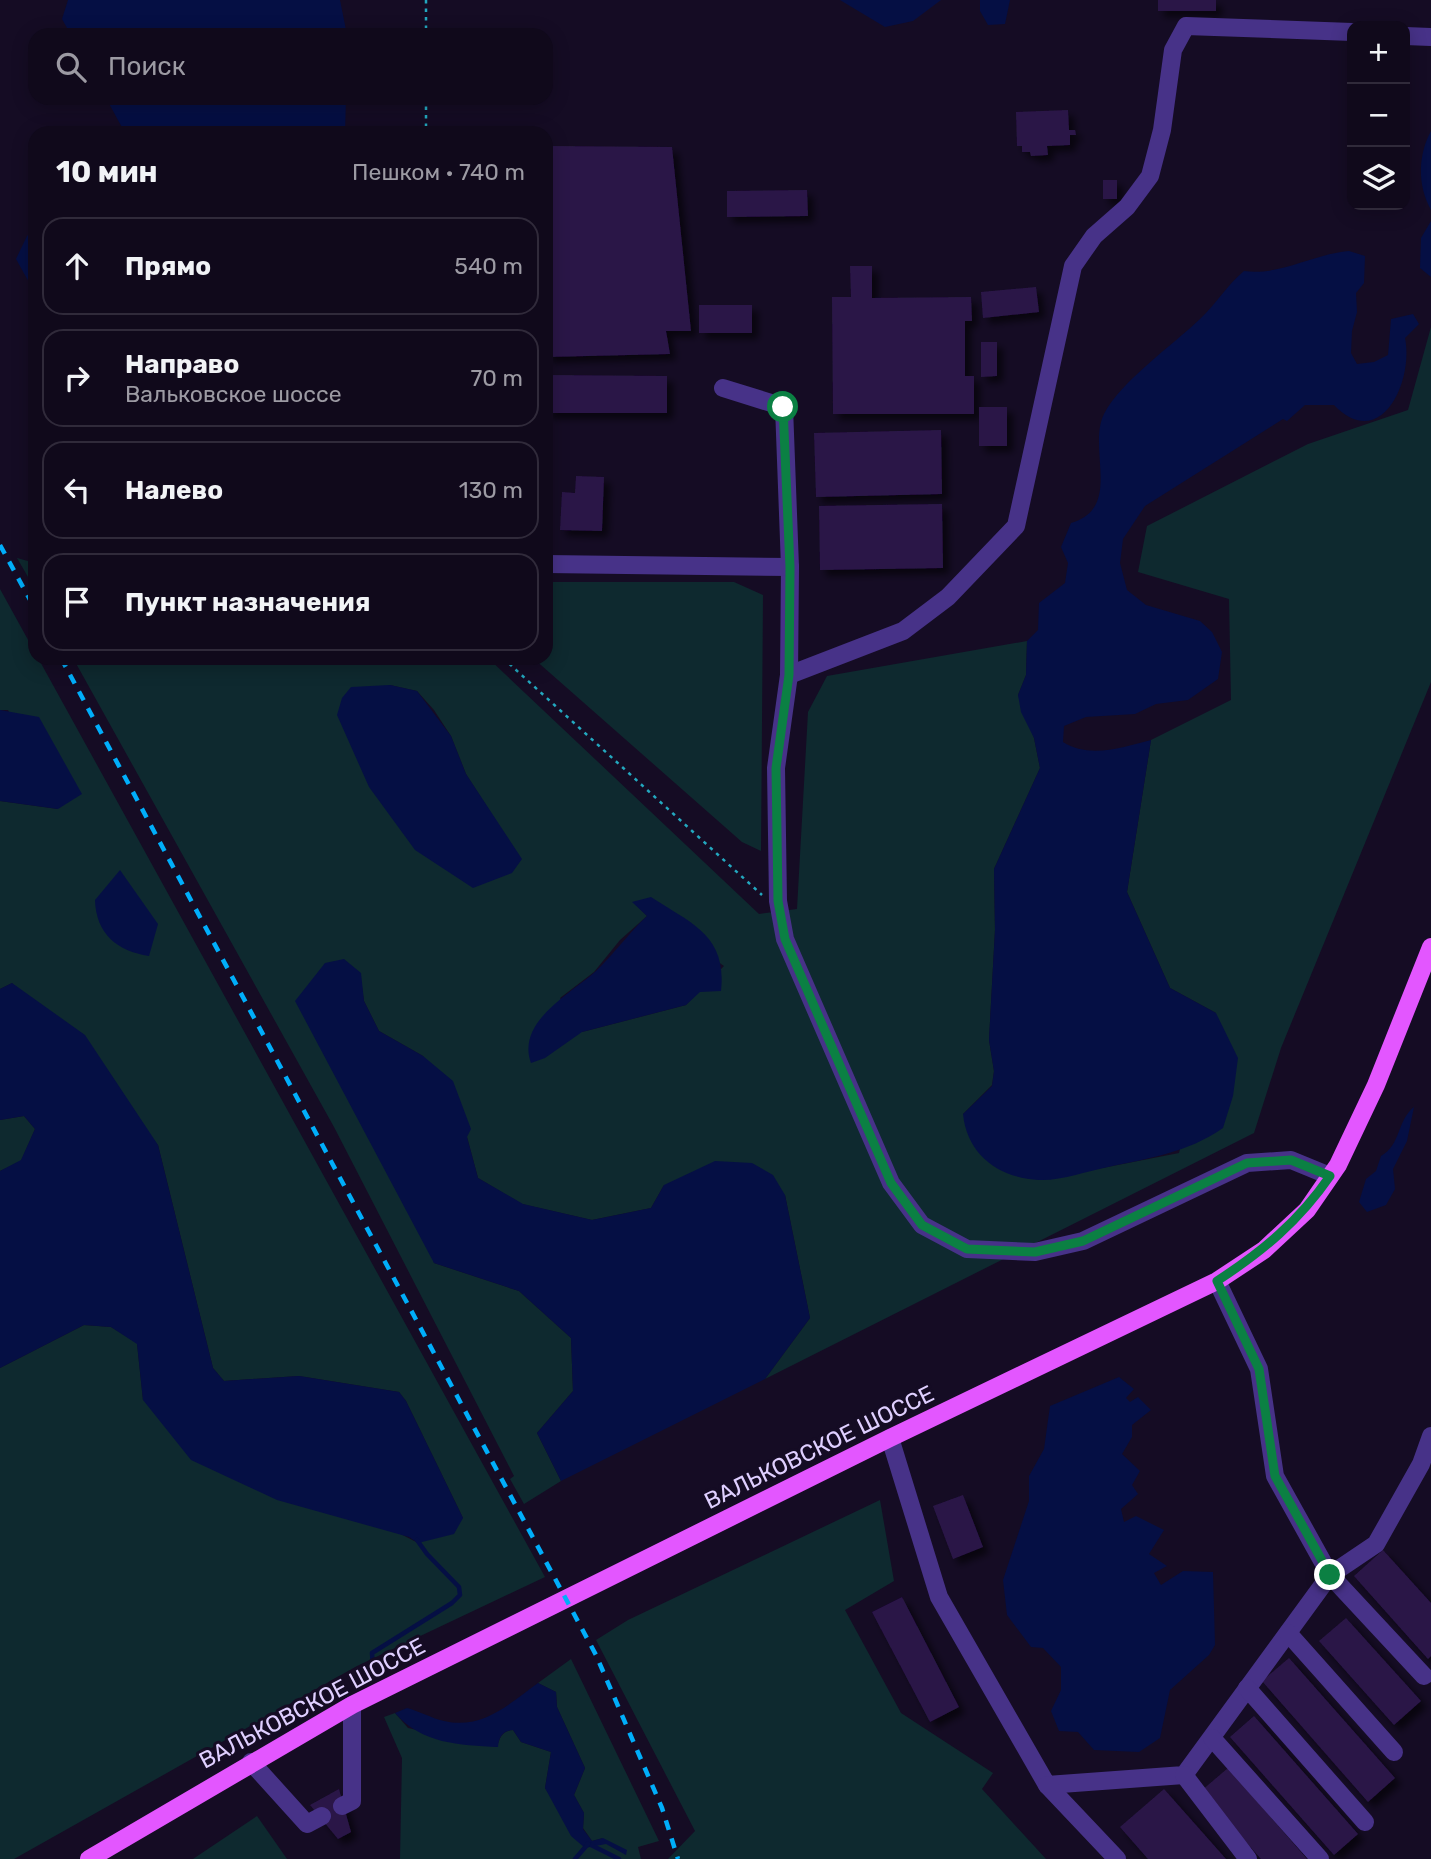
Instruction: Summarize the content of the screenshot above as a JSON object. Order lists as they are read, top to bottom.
{
  "streets": {
    "main road": ["ВАЛЬКОВСКОЕ ШОССЕ"]
  },
  "page": {
    "map_buttons": ["+", "−"],
    "search": "Поиск",
    "heading": ["10 мин", "Пешком · 740 m"],
    "list": [
      ["Прямо", "540 m"],
      ["Направо", "Вальковское шоссе", "70 m"],
      ["Налево", "130 m"],
      "Пункт назначения"
    ]
  }
}
